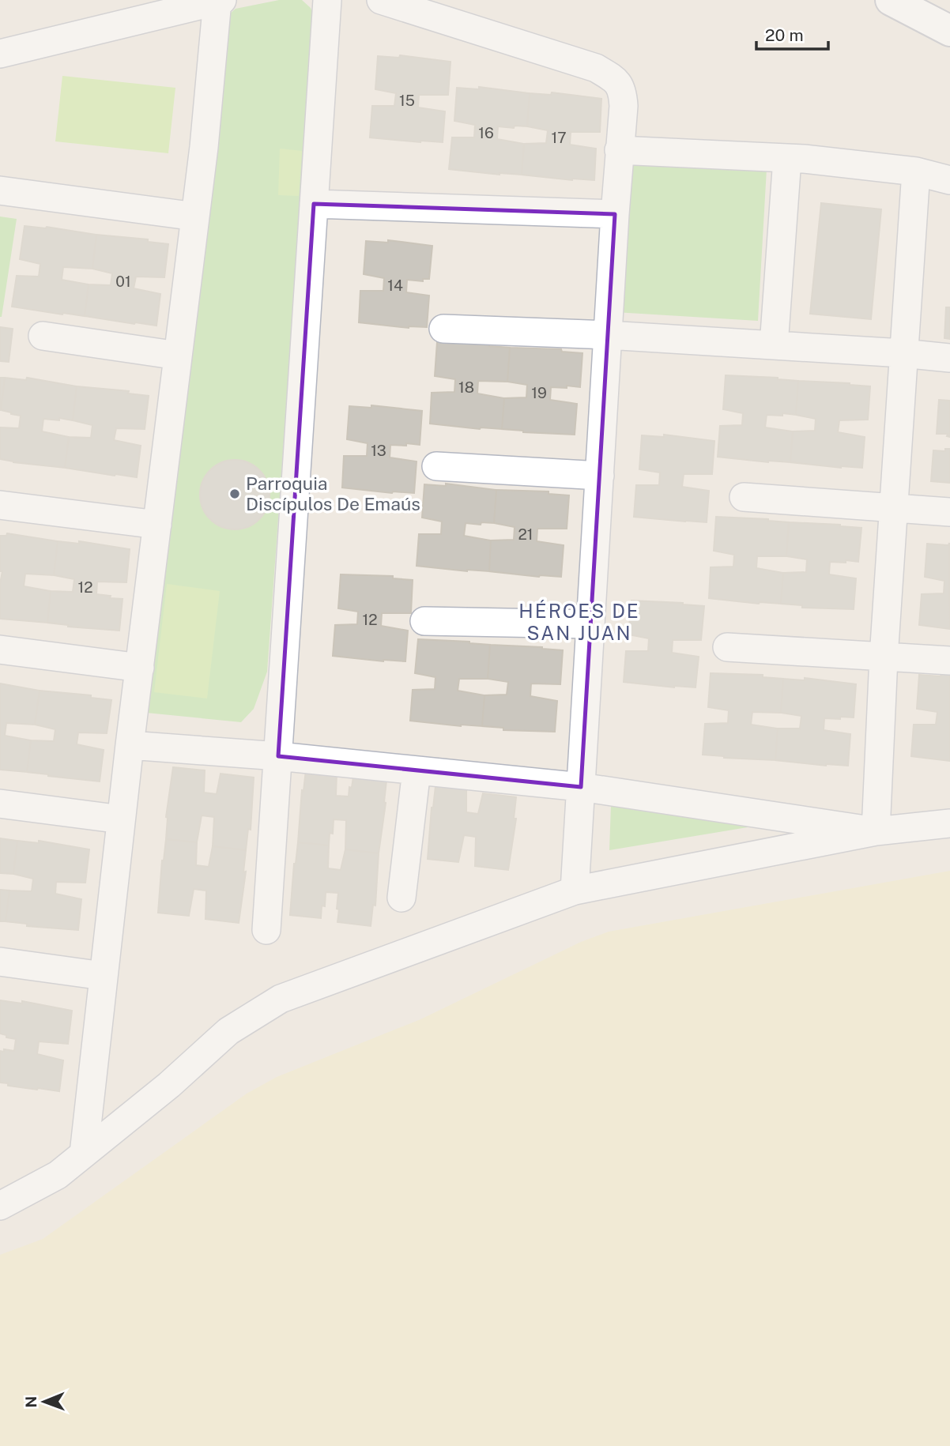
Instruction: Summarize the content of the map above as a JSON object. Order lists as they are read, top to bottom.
{
  "districts": ["HÉROES DE SAN JUAN"],
  "places": ["Parroquia Discípulos De Emaús"],
  "house_numbers": [
    "15",
    "16",
    "17",
    "01",
    "14",
    "18",
    "19",
    "13",
    "21",
    "12",
    "12"
  ],
  "scale_bar": "20 m",
  "north": "left"
}
